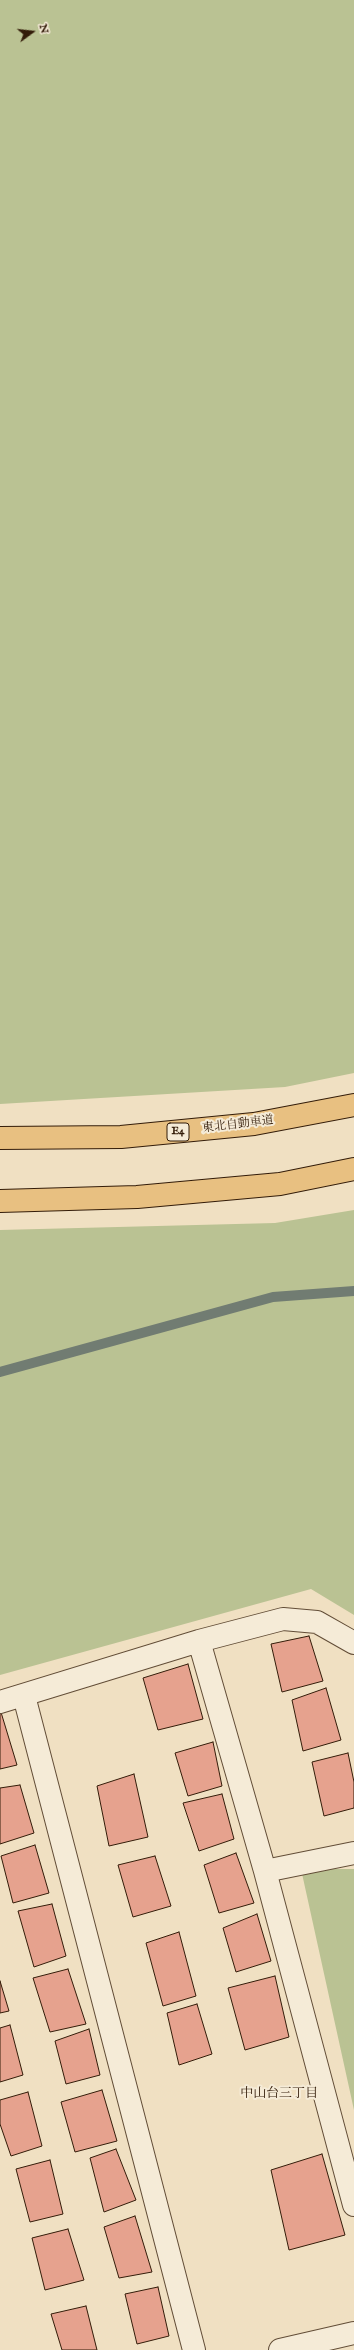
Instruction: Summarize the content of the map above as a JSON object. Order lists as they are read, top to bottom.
{
  "streets": {
    "highway": ["東北自動車道", "E4"]
  },
  "districts": ["中山台三丁目"],
  "north": "right"
}
